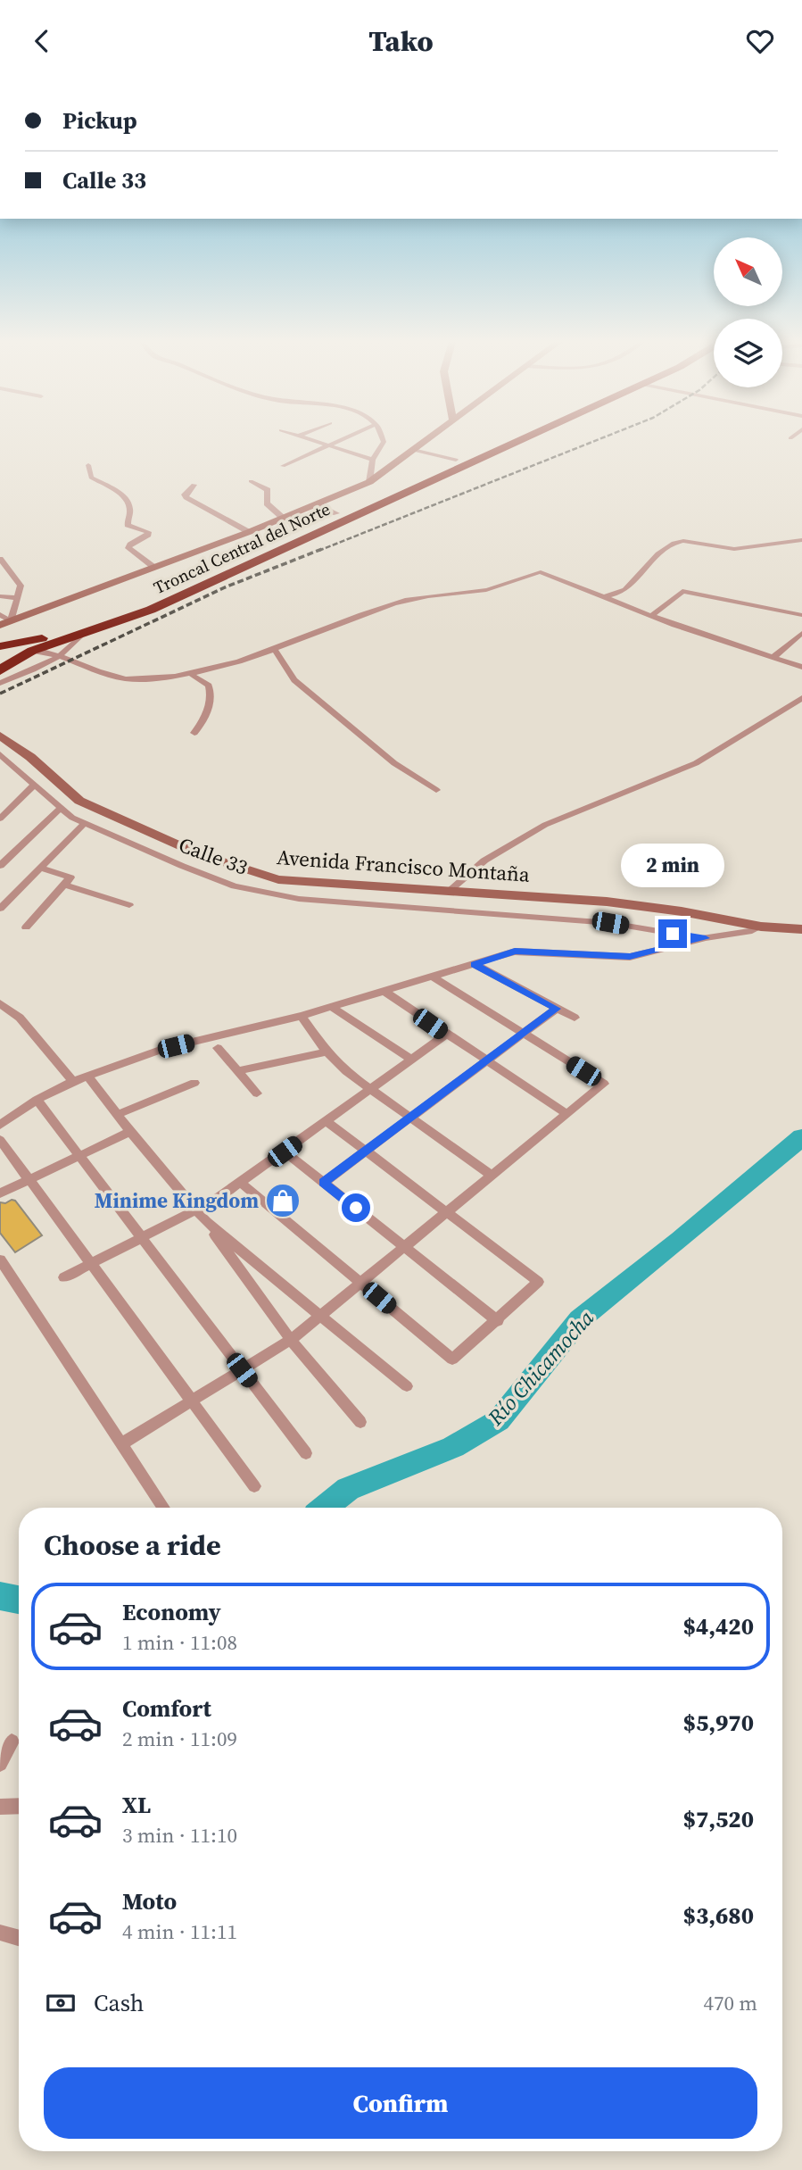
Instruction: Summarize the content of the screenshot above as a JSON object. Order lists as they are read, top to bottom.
{
  "streets": {
    "highway": ["Troncal Central del Norte"],
    "street": ["Calle 33", "Avenida Francisco Montaña"]
  },
  "water": ["Río Chicamocha"],
  "places": {
    "shop": ["Minime Kingdom"]
  },
  "north": "top left",
  "page": {
    "header": "Tako",
    "banner": ["Pickup", "Calle 33"],
    "bubble": "2 min",
    "heading": "Choose a ride",
    "list": [
      {
        "name": "Economy",
        "note": "1 min · 11:08",
        "value": "$4,420"
      },
      {
        "name": "Comfort",
        "note": "2 min · 11:09",
        "value": "$5,970"
      },
      {
        "name": "XL",
        "note": "3 min · 11:10",
        "value": "$7,520"
      },
      {
        "name": "Moto",
        "note": "4 min · 11:11",
        "value": "$3,680"
      }
    ],
    "pay": ["Cash", "470 m"],
    "buttons": "Confirm"
  }
}
